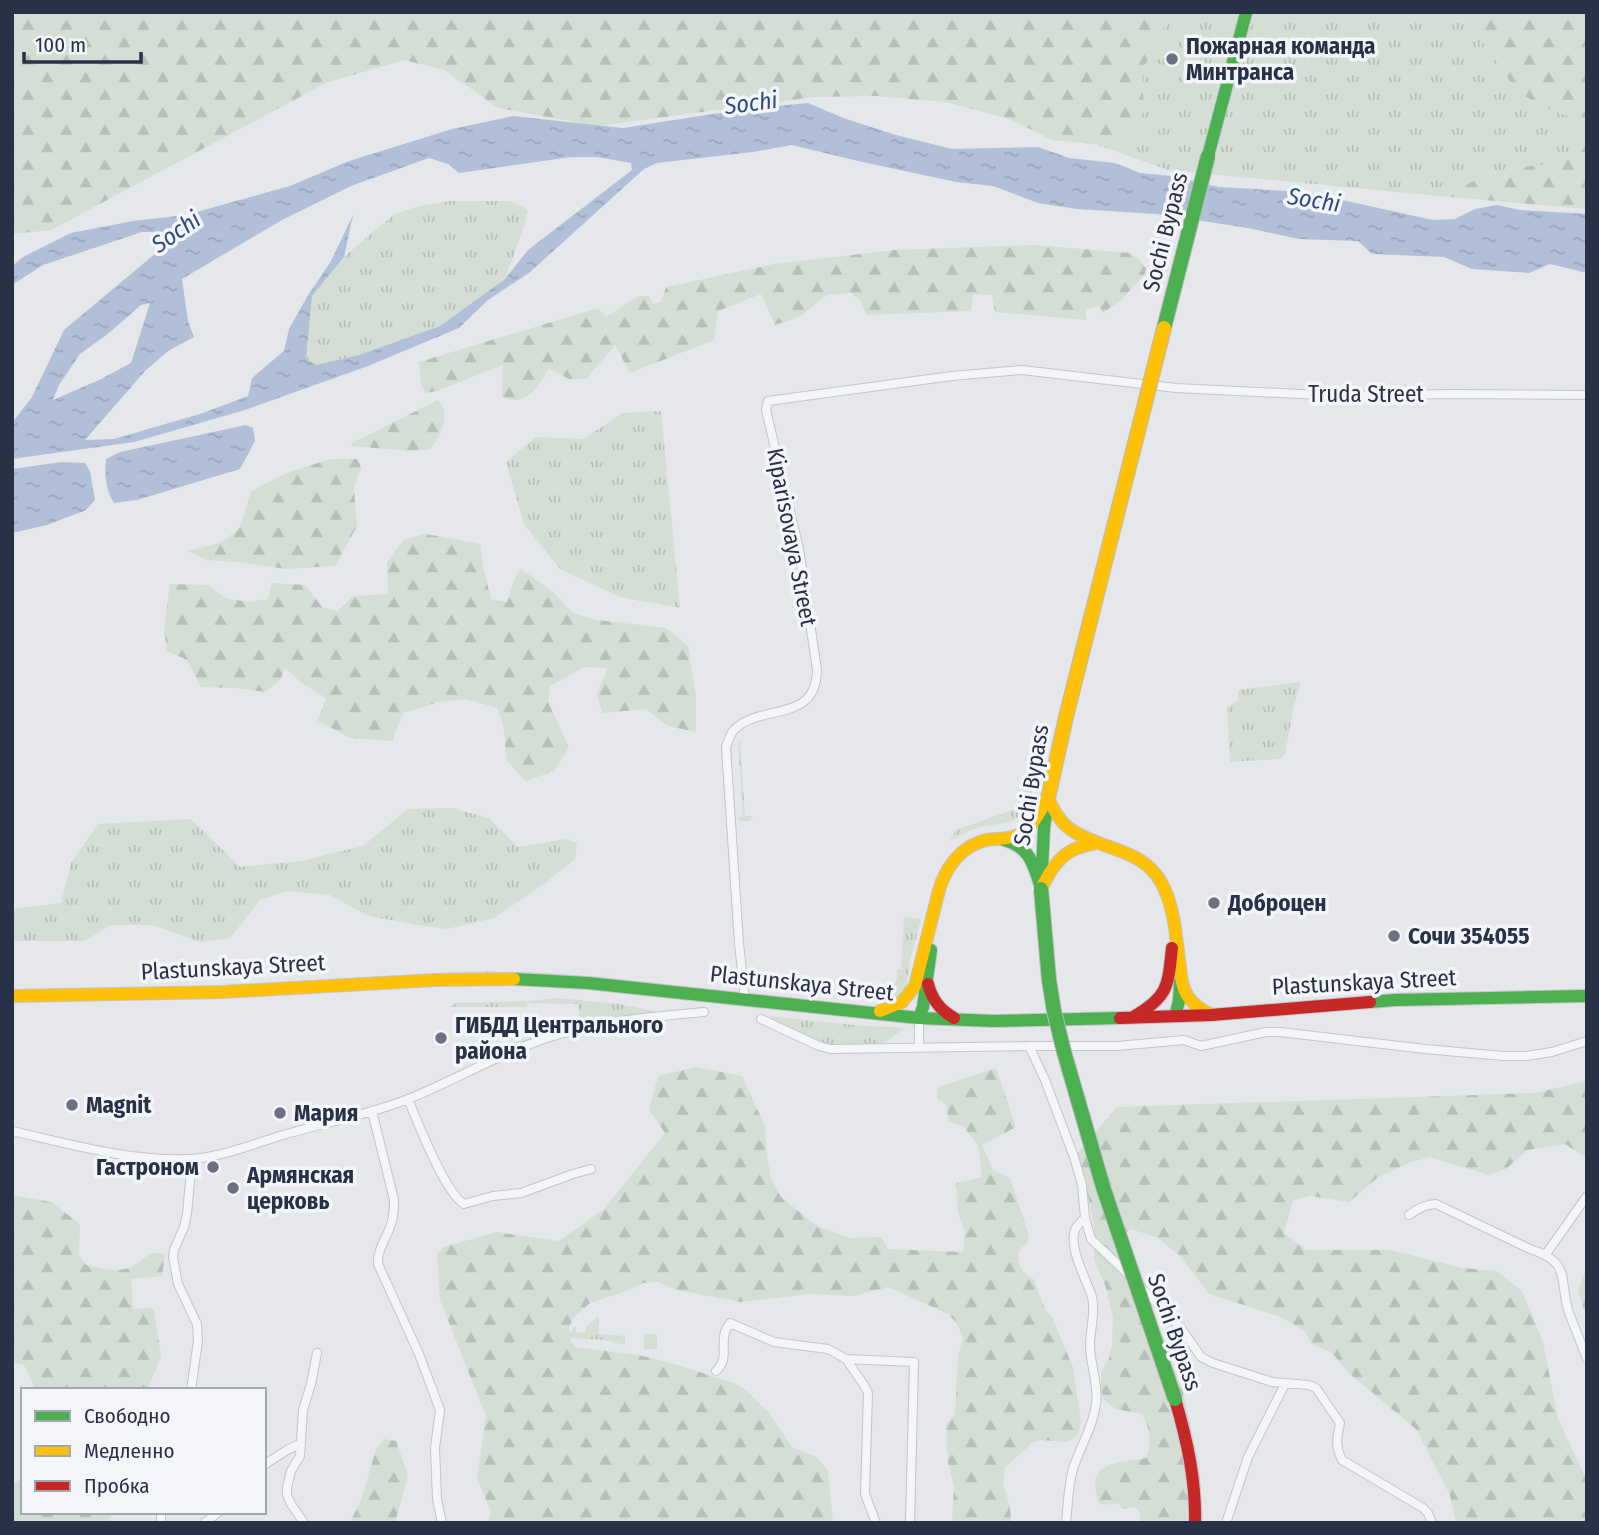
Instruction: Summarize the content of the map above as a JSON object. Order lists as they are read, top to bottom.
{
  "streets": {
    "main road": ["Sochi Bypass", "Plastunskaya Street"],
    "street": ["Truda Street", "Kiparisovaya Street"]
  },
  "crossings": [
    ["Truda Street", "Kiparisovaya Street"],
    ["Kiparisovaya Street", "Plastunskaya Street"]
  ],
  "water": ["Sochi"],
  "places": [
    "Пожарная команда Минтранса",
    "Доброцен",
    "Сочи 354055",
    "ГИБДД Центрального района",
    "Magnit",
    "Мария",
    "Гастроном",
    "Армянская церковь"
  ],
  "legend": ["Свободно", "Медленно", "Пробка"],
  "scale_bar": "100 m"
}
